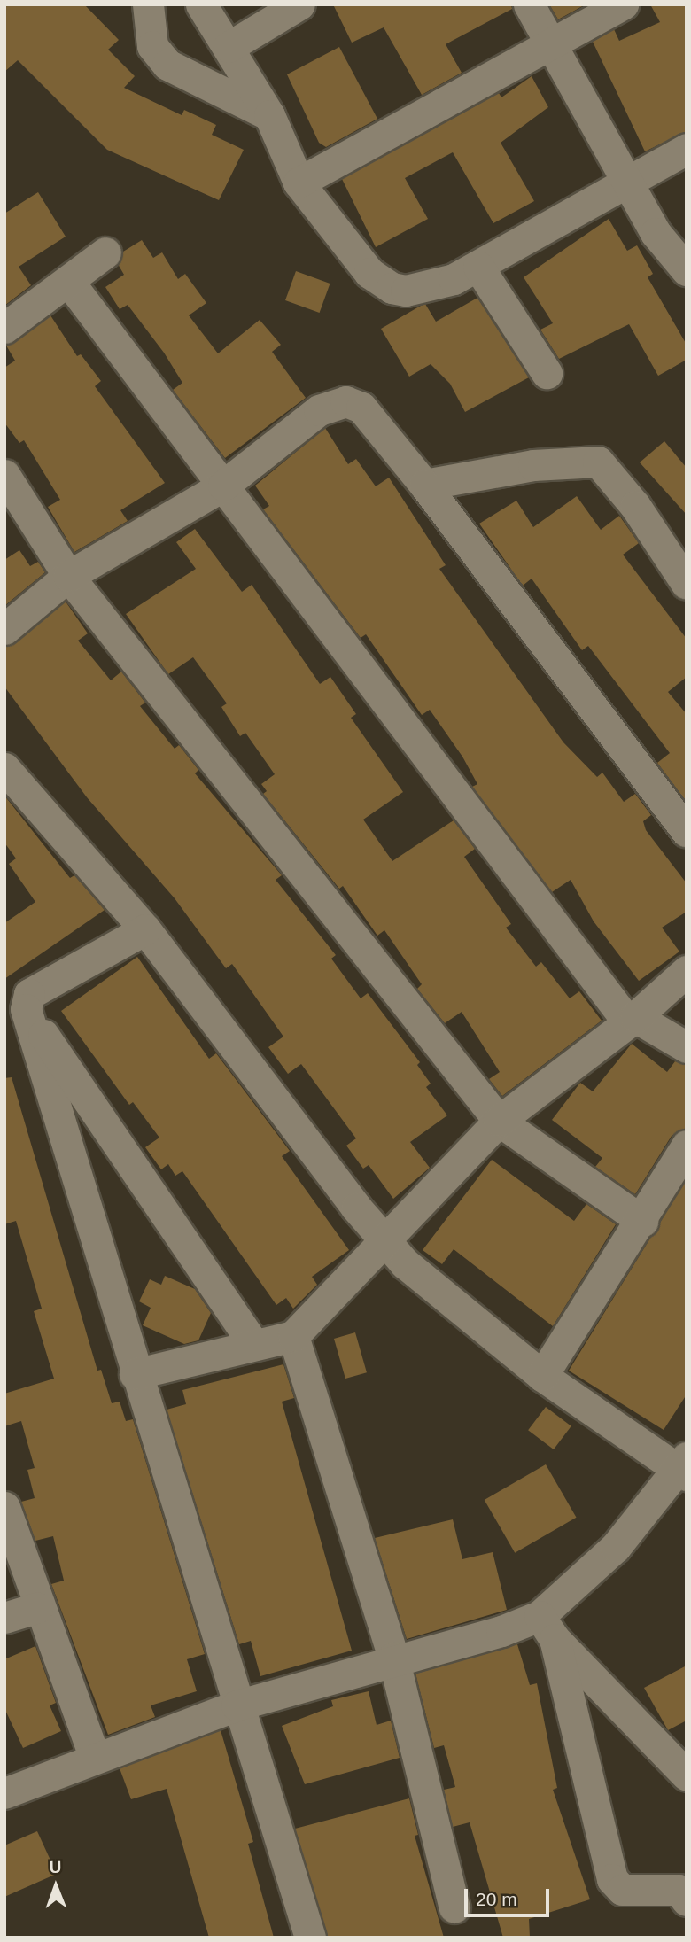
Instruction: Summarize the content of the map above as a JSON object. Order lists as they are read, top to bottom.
{
  "scale_bar": "20 m",
  "north": "top"
}
